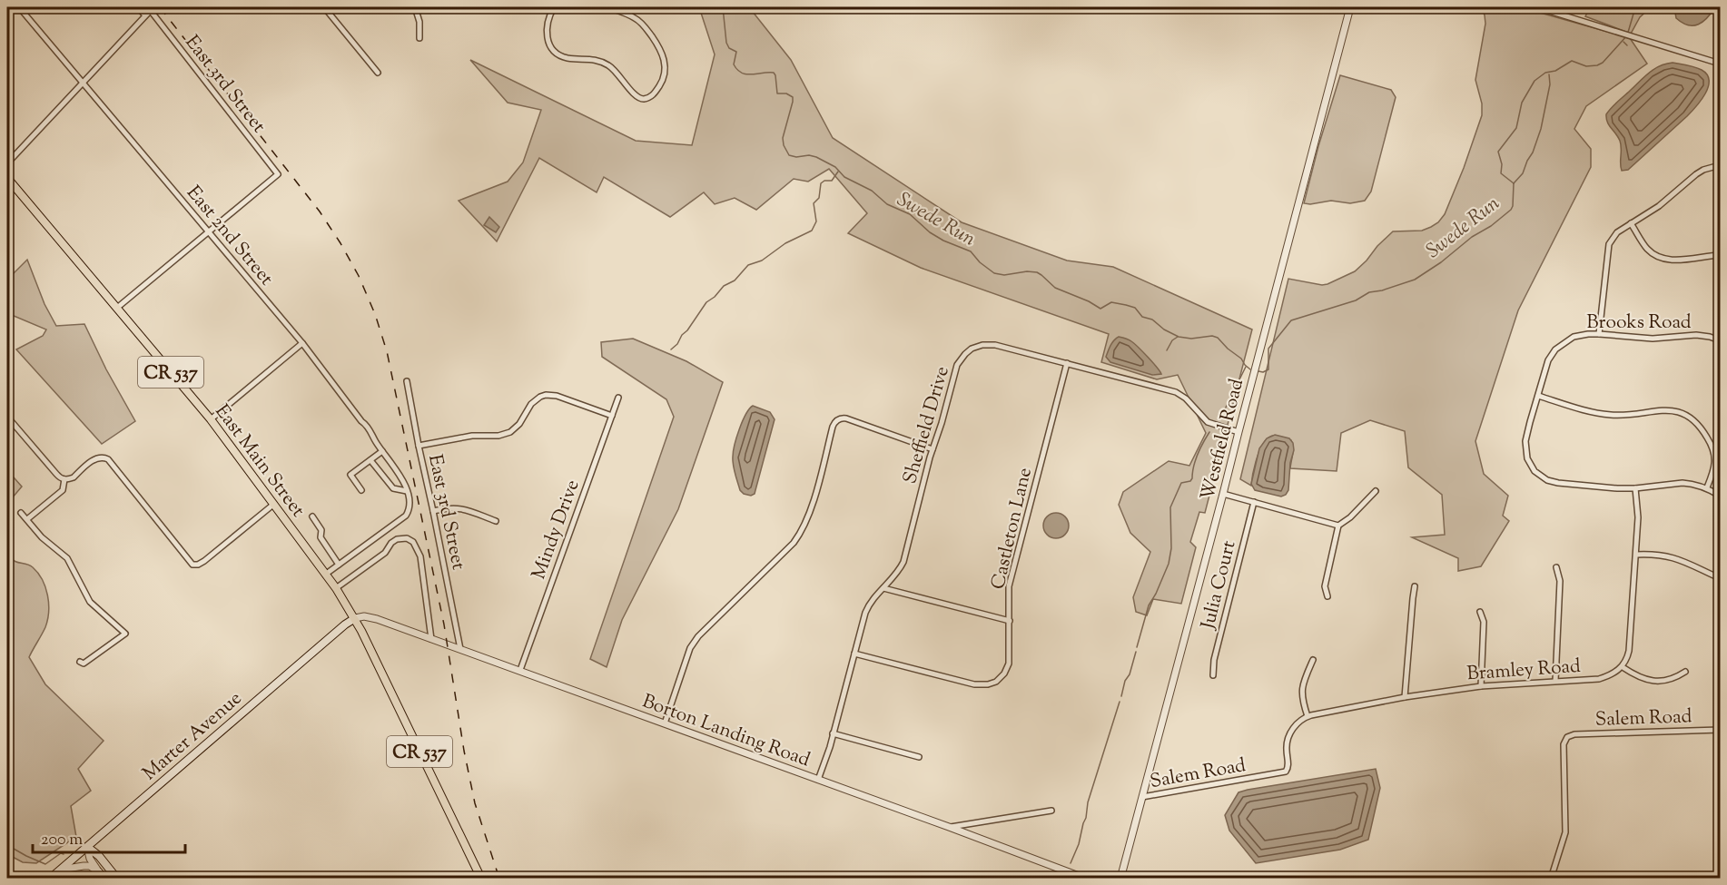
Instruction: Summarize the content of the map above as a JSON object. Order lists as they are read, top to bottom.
{
  "streets": {
    "main road": ["CR 537", "East Main Street", "Marter Avenue"],
    "street": [
      "East 3rd Street",
      "East 2nd Street",
      "Brooks Road",
      "Sheffield Drive",
      "Westfield Road",
      "Castleton Lane",
      "Mindy Drive",
      "Julia Court",
      "Bramley Road",
      "Salem Road",
      "Borton Landing Road"
    ]
  },
  "crossings": [
    ["East 3rd Street", "East 2nd Street"],
    ["East 3rd Street", "Borton Landing Road"],
    ["CR 537", "East Main Street"],
    ["CR 537", "Borton Landing Road"],
    ["CR 537", "Marter Avenue"],
    ["Sheffield Drive", "Westfield Road"],
    ["Sheffield Drive", "Castleton Lane"],
    ["Sheffield Drive", "Borton Landing Road"],
    ["Westfield Road", "Salem Road"],
    ["East Main Street", "Borton Landing Road"],
    ["East Main Street", "Marter Avenue"],
    ["Mindy Drive", "Borton Landing Road"],
    ["Bramley Road", "Salem Road"],
    ["Borton Landing Road", "Marter Avenue"]
  ],
  "water": ["Swede Run"],
  "scale_bar": "200 m"
}
